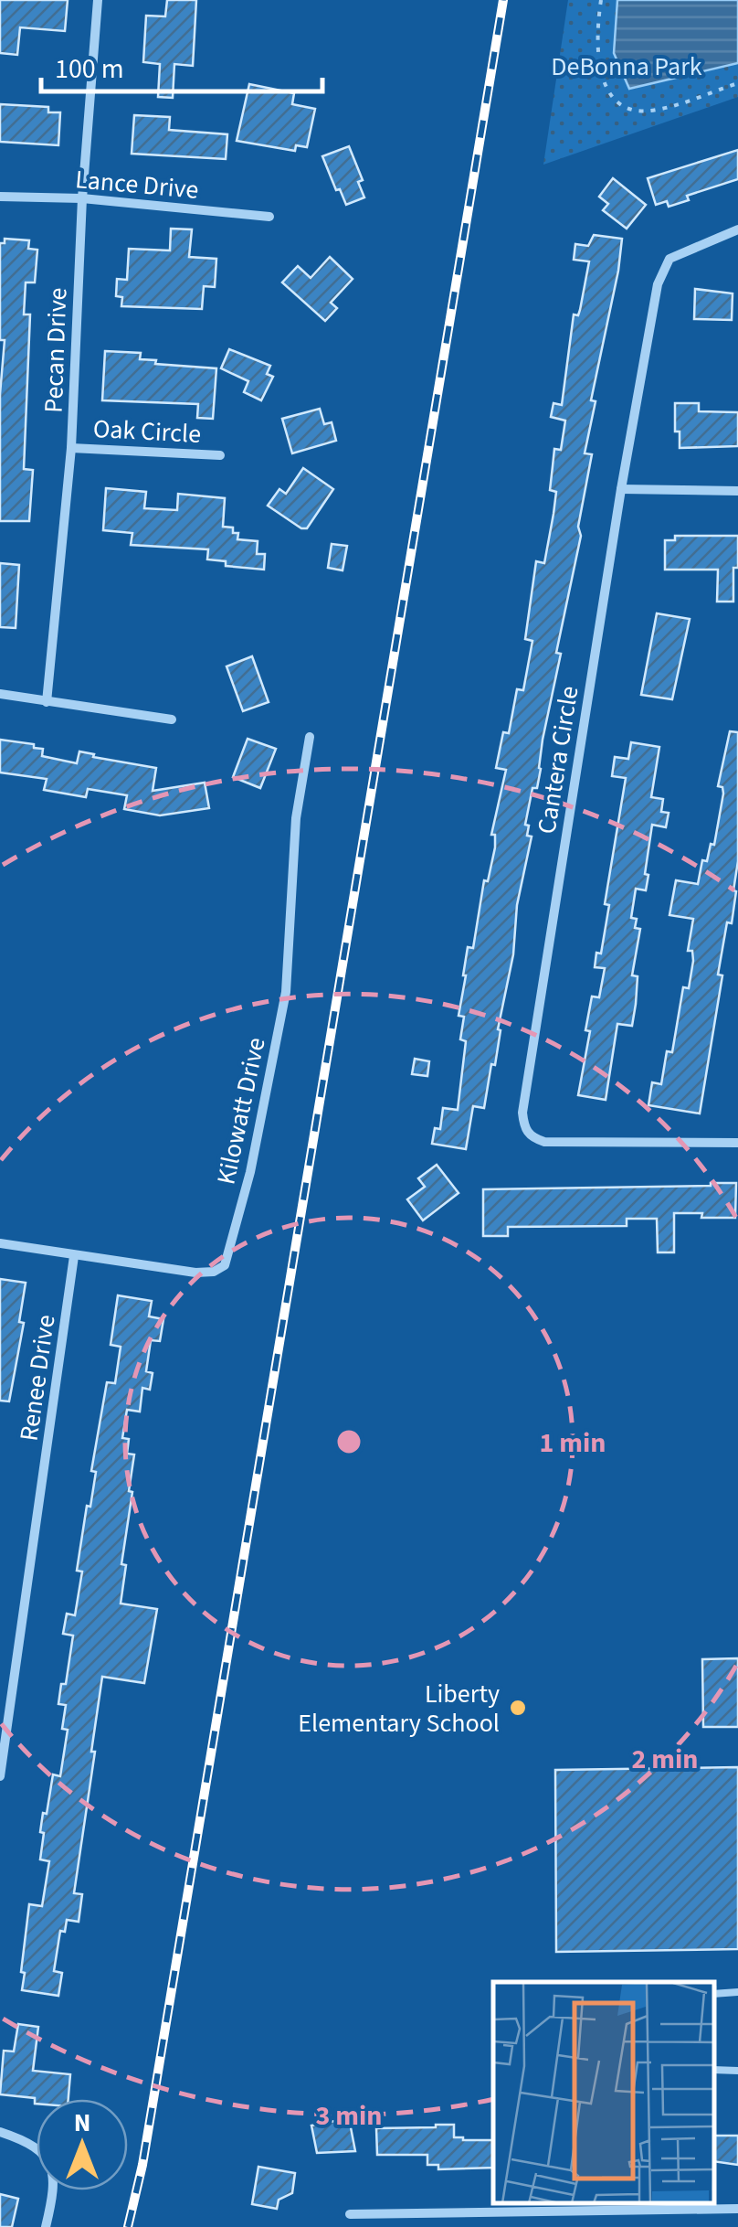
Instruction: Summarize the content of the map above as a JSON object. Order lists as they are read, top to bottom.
{
  "streets": {
    "street": [
      "Lance Drive",
      "Pecan Drive",
      "Oak Circle",
      "Cantera Circle",
      "Kilowatt Drive",
      "Renee Drive"
    ]
  },
  "crossings": [
    ["Lance Drive", "Pecan Drive"],
    ["Pecan Drive", "Oak Circle"],
    ["Kilowatt Drive", "Renee Drive"]
  ],
  "parks": ["DeBonna Park"],
  "places": ["Liberty Elementary School"],
  "scale_bar": "100 m",
  "north": "top",
  "rings": ["1 min", "2 min", "3 min"]
}
